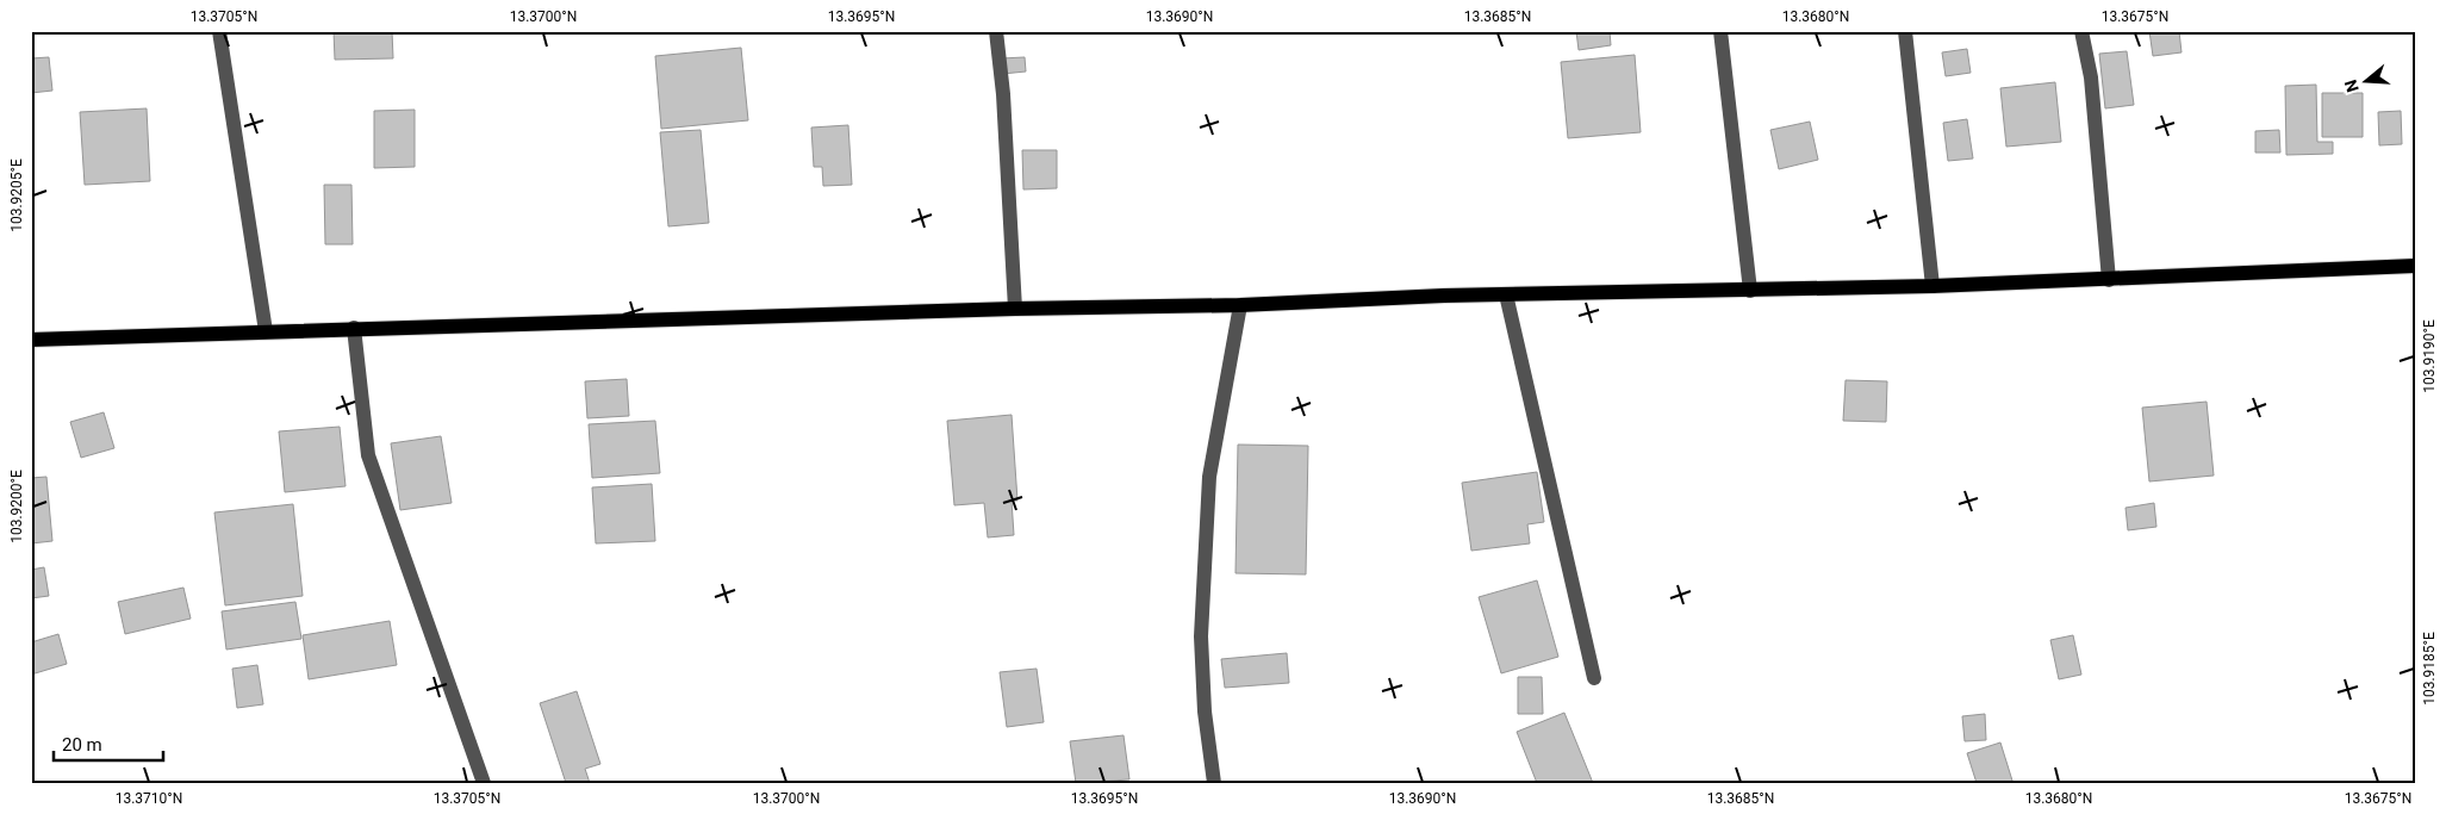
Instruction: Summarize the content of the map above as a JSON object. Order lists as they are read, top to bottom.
{
  "scale_bar": "20 m",
  "north": "left",
  "coordinates": [
    "13.3705°N",
    "13.3700°N",
    "13.3695°N",
    "13.3690°N",
    "13.3685°N",
    "13.3680°N",
    "13.3675°N",
    "103.9205°E",
    "103.9190°E",
    "103.9200°E",
    "103.9185°E",
    "13.3710°N"
  ]
}
